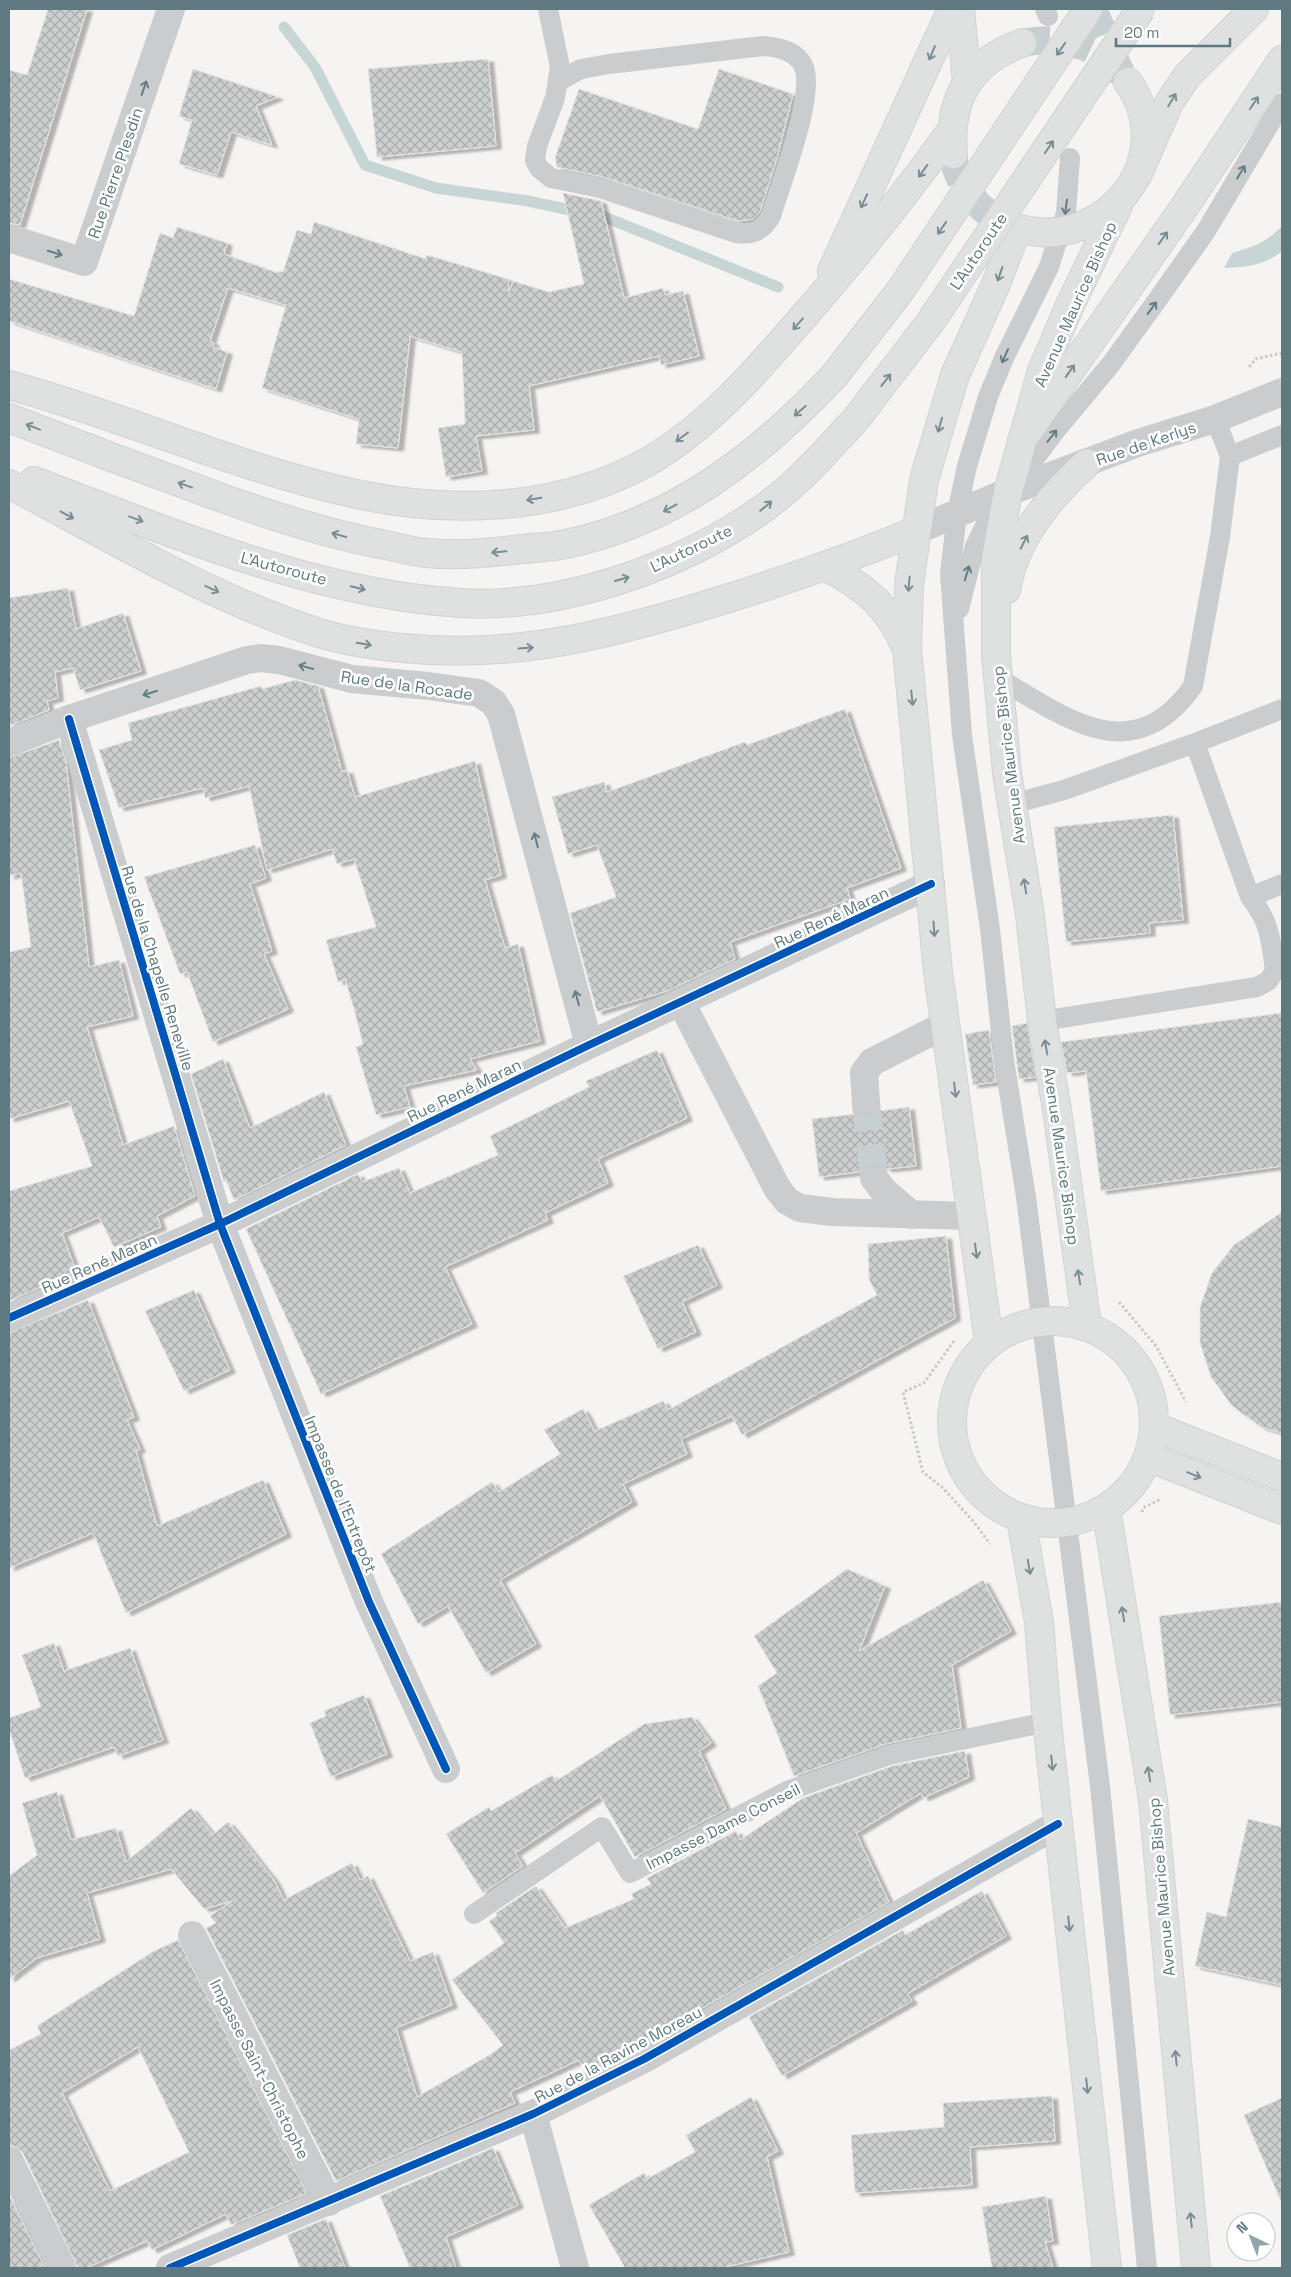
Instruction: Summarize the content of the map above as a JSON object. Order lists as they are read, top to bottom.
{
  "streets": {
    "main road": ["L'Autoroute", "Avenue Maurice Bishop"],
    "street": [
      "Rue Pierre Plesdin",
      "Rue de Kerlys",
      "Rue de la Rocade",
      "Rue René Maran",
      "Rue de la Chapelle Reneville",
      "Impasse de l'Entrepôt",
      "Rue de la Ravine Moreau",
      "Impasse Saint-Christophe"
    ],
    "lane": ["Impasse Dame Conseil"]
  },
  "crossings": [
    ["Avenue Maurice Bishop", "Rue de Kerlys"],
    ["Rue de la Rocade", "Rue René Maran"],
    ["Rue de la Rocade", "Rue de la Chapelle Reneville"],
    ["Rue René Maran", "Rue de la Chapelle Reneville"],
    ["Rue René Maran", "Impasse de l'Entrepôt"],
    ["Rue de la Chapelle Reneville", "Impasse de l'Entrepôt"],
    ["Rue de la Ravine Moreau", "Impasse Saint-Christophe"]
  ],
  "one_way": ["Rue Pierre Plesdin", "L'Autoroute"],
  "scale_bar": "20 m",
  "north": "top left"
}
